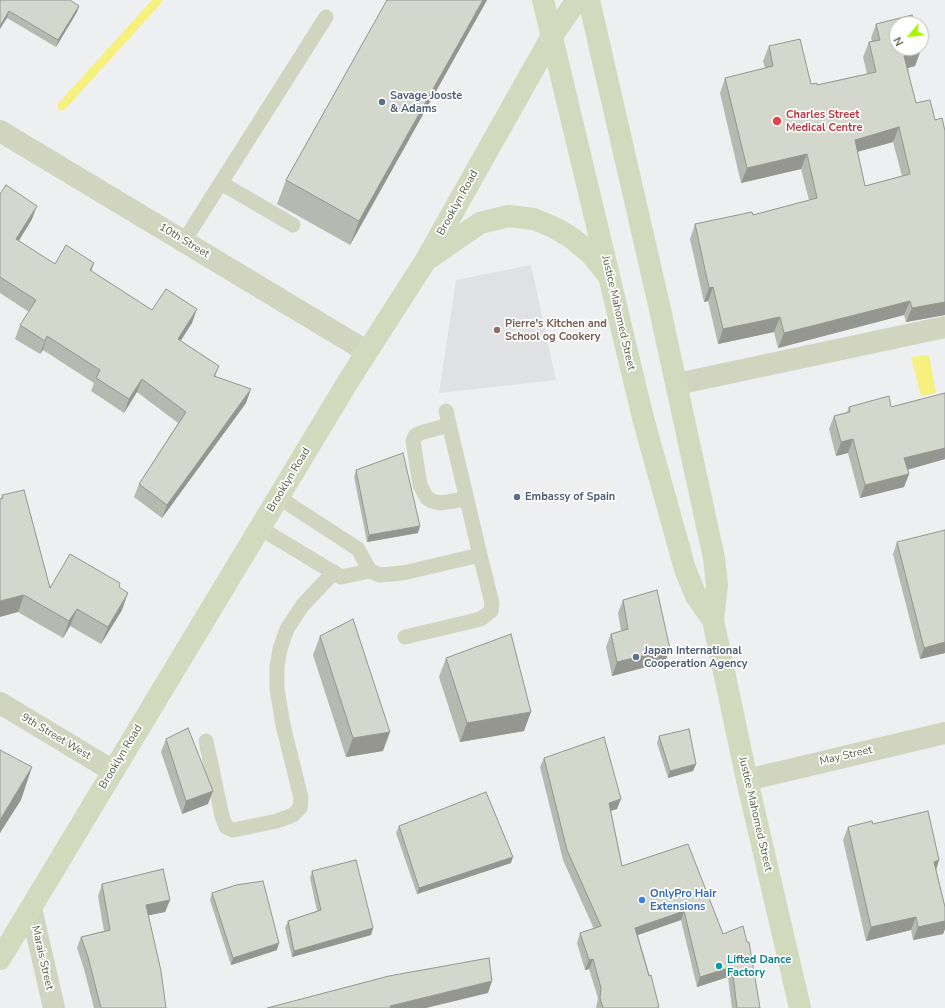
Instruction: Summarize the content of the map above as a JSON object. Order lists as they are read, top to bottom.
{
  "streets": {
    "main road": ["Brooklyn Road", "Justice Mahomed Street"],
    "street": [
      "10th Street",
      "9th Street West",
      "May Street",
      "Marais Street"
    ]
  },
  "crossings": [
    ["Brooklyn Road", "10th Street"],
    ["Brooklyn Road", "Justice Mahomed Street"],
    ["Brooklyn Road", "9th Street West"],
    ["Brooklyn Road", "Marais Street"],
    ["Justice Mahomed Street", "May Street"]
  ],
  "places": [
    "Savage Jooste & Adams",
    "Charles Street Medical Centre",
    "Pierre's Kitchen and School og Cookery",
    "Embassy of Spain",
    "Japan International Cooperation Agency",
    "OnlyPro Hair Extensions",
    "Lifted Dance Factory"
  ],
  "north": "bottom left"
}
